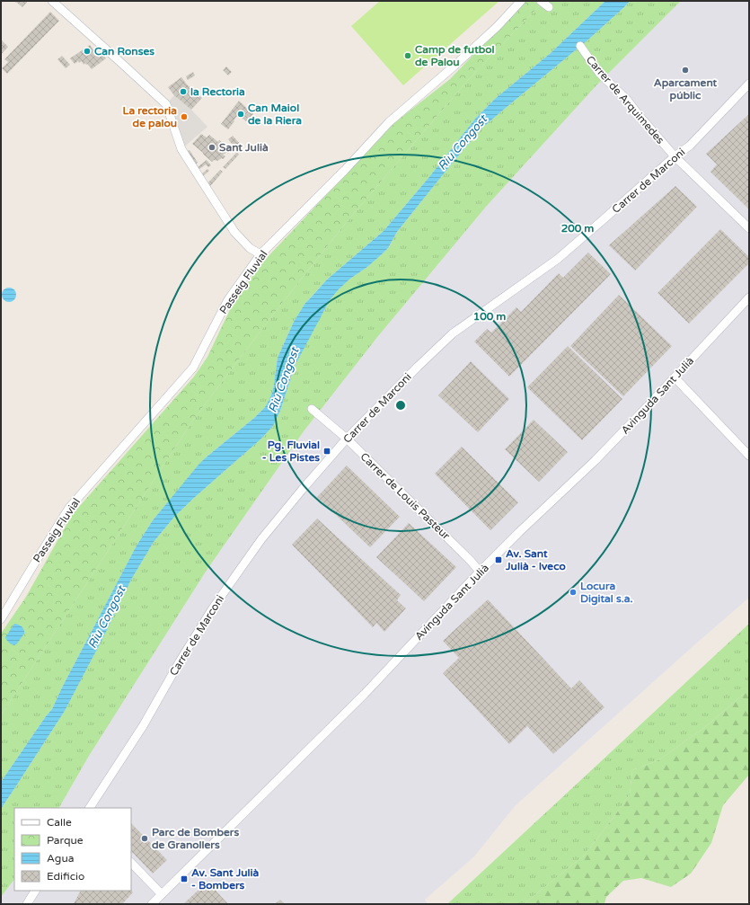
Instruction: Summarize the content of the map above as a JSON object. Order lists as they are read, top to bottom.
{
  "streets": {
    "street": [
      "Carrer de Arquimedes",
      "Carrer de Marconi",
      "Passeig Fluvial",
      "Avinguda Sant Julià",
      "Carrer de Louis Pasteur"
    ]
  },
  "crossings": [
    ["Carrer de Arquimedes", "Carrer de Marconi"],
    ["Carrer de Marconi", "Carrer de Louis Pasteur"],
    ["Avinguda Sant Julià", "Carrer de Louis Pasteur"]
  ],
  "water": ["Riu Congost"],
  "places": {
    "other": [
      "Can Ronses",
      "Camp de futbol de Palou",
      "Aparcament públic",
      "la Rectoria",
      "Can Maiol de la Riera",
      "La rectoria de palou",
      "Sant Julià",
      "Locura Digital s.a.",
      "Parc de Bombers de Granollers"
    ],
    "transit": ["Pg. Fluvial - Les Pistes", "Av. Sant Julià - Iveco", "Av. Sant Julià - Bombers"]
  },
  "legend": [
    "Calle",
    "Parque",
    "Agua",
    "Edificio"
  ],
  "rings": ["200 m", "100 m"]
}
